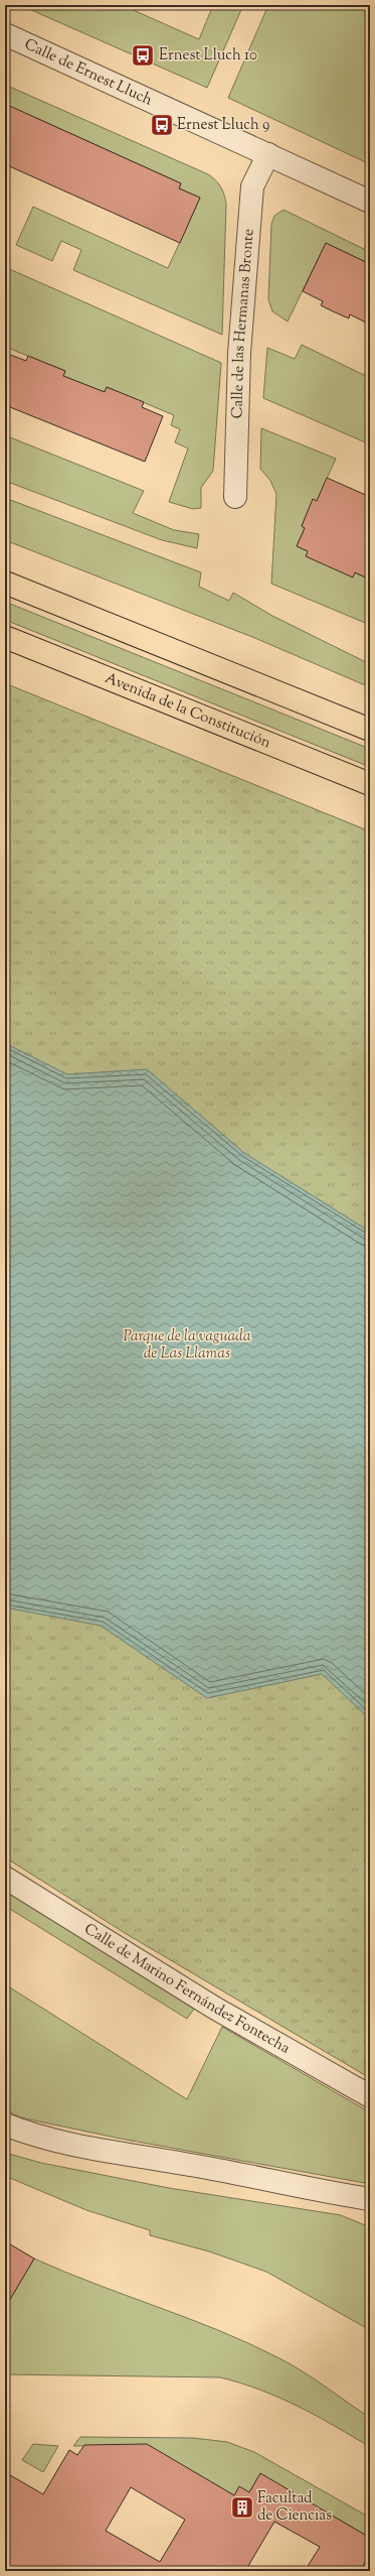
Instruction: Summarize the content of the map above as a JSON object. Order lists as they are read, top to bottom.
{
  "streets": {
    "main road": ["Avenida de la Constitución"],
    "street": ["Calle de Ernest Lluch", "Calle de las Hermanas Bronte", "Calle de Marino Fernández Fontecha"]
  },
  "crossings": [
    ["Calle de Ernest Lluch", "Calle de las Hermanas Bronte"]
  ],
  "parks": ["Parque de la vaguada de Las Llamas"],
  "places": {
    "bus stop": ["Ernest Lluch 10", "Ernest Lluch 9"],
    "building": ["Facultad de Ciencias"]
  }
}
